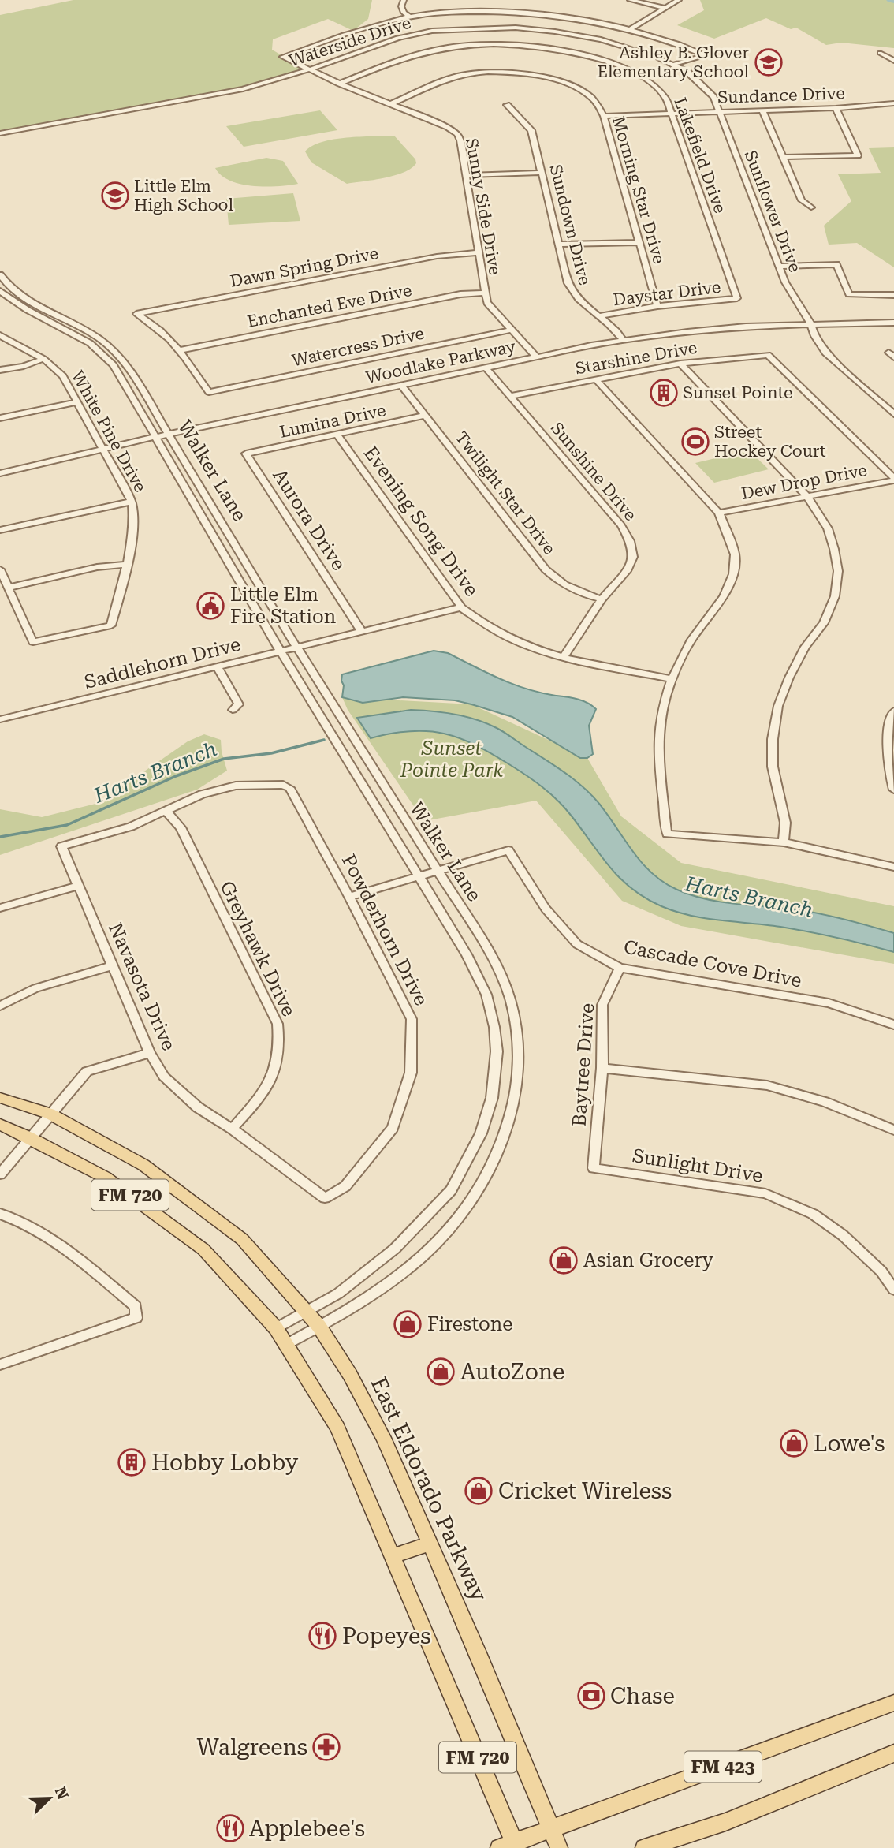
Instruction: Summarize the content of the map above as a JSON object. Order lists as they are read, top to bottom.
{
  "streets": {
    "main road": ["FM 720", "East Eldorado Parkway", "FM 423"],
    "street": [
      "Waterside Drive",
      "Sundance Drive",
      "Lakefield Drive",
      "Morning Star Drive",
      "Sunny Side Drive",
      "Sunflower Drive",
      "Sundown Drive",
      "Dawn Spring Drive",
      "Daystar Drive",
      "Enchanted Eve Drive",
      "Watercress Drive",
      "Starshine Drive",
      "Woodlake Parkway",
      "Lumina Drive",
      "White Pine Drive",
      "Walker Lane",
      "Sunshine Drive",
      "Dew Drop Drive",
      "Twilight Star Drive",
      "Aurora Drive",
      "Evening Song Drive",
      "Saddlehorn Drive",
      "Powderhorn Drive",
      "Greyhawk Drive",
      "Cascade Cove Drive",
      "Navasota Drive",
      "Baytree Drive",
      "Sunlight Drive"
    ]
  },
  "crossings": [
    ["Waterside Drive", "Sundance Drive"],
    ["Waterside Drive", "Sunny Side Drive"],
    ["Waterside Drive", "Sunflower Drive"],
    ["Sundance Drive", "Lakefield Drive"],
    ["Sundance Drive", "Morning Star Drive"],
    ["Sundance Drive", "Sunflower Drive"],
    ["Lakefield Drive", "Sunny Side Drive"],
    ["Lakefield Drive", "Daystar Drive"],
    ["Morning Star Drive", "Sunny Side Drive"],
    ["Morning Star Drive", "Daystar Drive"],
    ["Sunny Side Drive", "Dawn Spring Drive"],
    ["Sunny Side Drive", "Enchanted Eve Drive"],
    ["Sunny Side Drive", "Watercress Drive"],
    ["Sunny Side Drive", "Woodlake Parkway"],
    ["Sunflower Drive", "Woodlake Parkway"],
    ["Sundown Drive", "Daystar Drive"],
    ["Sundown Drive", "Woodlake Parkway"],
    ["Enchanted Eve Drive", "Watercress Drive"],
    ["Starshine Drive", "Sunshine Drive"],
    ["Starshine Drive", "Dew Drop Drive"],
    ["Woodlake Parkway", "White Pine Drive"],
    ["Woodlake Parkway", "Walker Lane"],
    ["Woodlake Parkway", "Sunshine Drive"],
    ["Woodlake Parkway", "Twilight Star Drive"],
    ["Lumina Drive", "Twilight Star Drive"],
    ["Lumina Drive", "Aurora Drive"],
    ["Lumina Drive", "Evening Song Drive"],
    ["Walker Lane", "Saddlehorn Drive"],
    ["Walker Lane", "Cascade Cove Drive"],
    ["Walker Lane", "FM 720"],
    ["Walker Lane", "East Eldorado Parkway"],
    ["Sunshine Drive", "Twilight Star Drive"],
    ["Sunshine Drive", "Evening Song Drive"],
    ["Aurora Drive", "Saddlehorn Drive"],
    ["Evening Song Drive", "Saddlehorn Drive"],
    ["Powderhorn Drive", "Greyhawk Drive"],
    ["Powderhorn Drive", "Navasota Drive"],
    ["Greyhawk Drive", "Navasota Drive"],
    ["Cascade Cove Drive", "Baytree Drive"],
    ["Baytree Drive", "Sunlight Drive"],
    ["FM 720", "FM 423"],
    ["East Eldorado Parkway", "FM 423"]
  ],
  "water": ["Harts Branch"],
  "parks": ["Sunset Pointe Park"],
  "places": {
    "school or university": ["Ashley B. Glover Elementary School", "Little Elm High School"],
    "building": ["Sunset Pointe", "Hobby Lobby"],
    "sports": ["Street Hockey Court"],
    "public building": ["Little Elm Fire Station"],
    "shop": [
      "Asian Grocery",
      "Firestone",
      "AutoZone",
      "Lowe's",
      "Cricket Wireless"
    ],
    "restaurant": ["Popeyes", "Applebee's"],
    "bank": ["Chase"],
    "pharmacy": ["Walgreens"]
  },
  "north": "top right"
}
